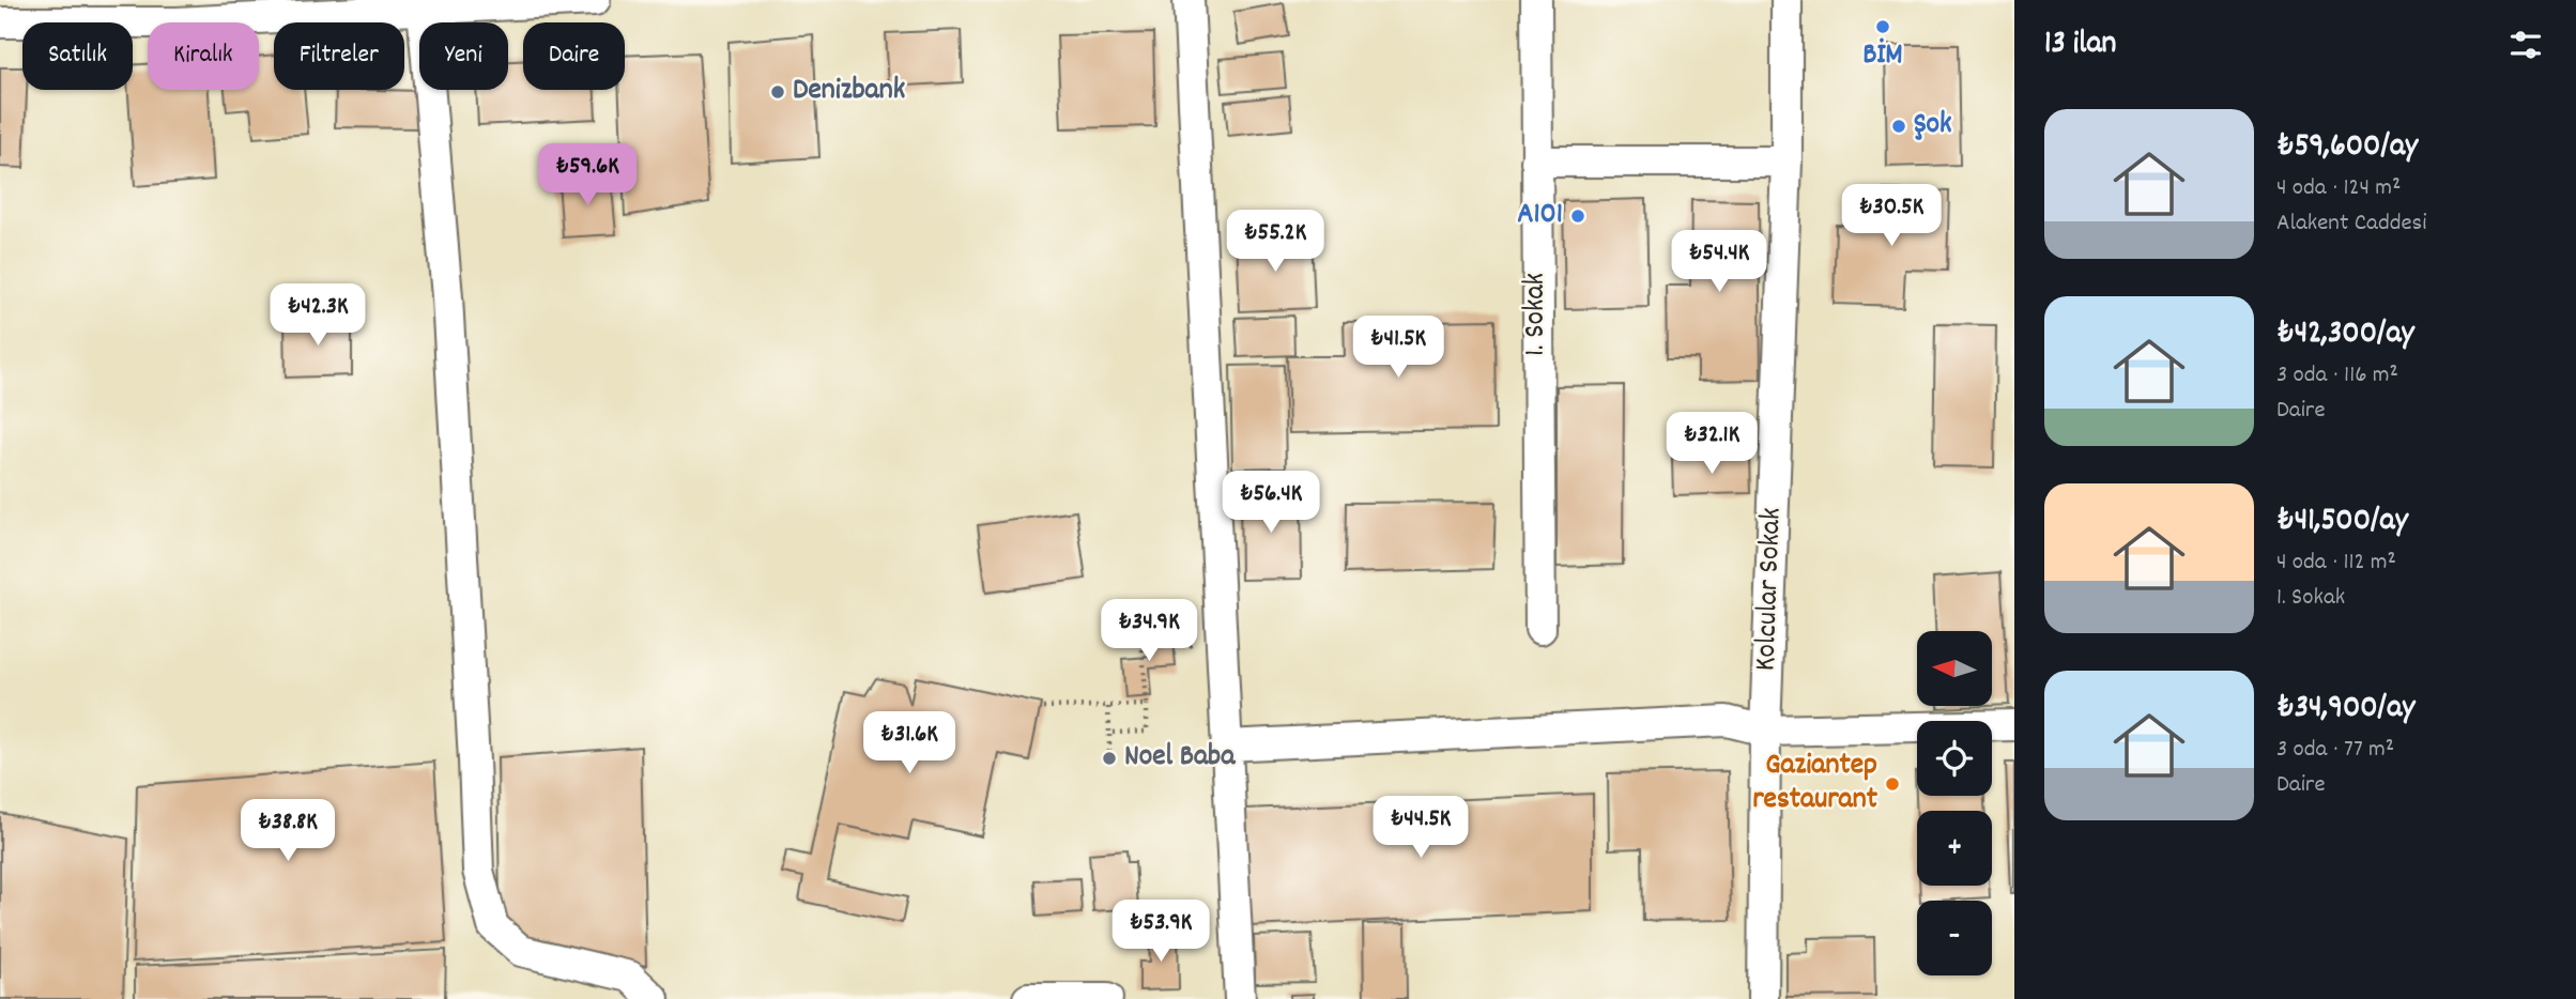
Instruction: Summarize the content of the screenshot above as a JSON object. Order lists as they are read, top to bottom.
{
  "streets": {
    "street": ["1. Sokak", "Kolcular Sokak"]
  },
  "places": [
    "BİM",
    "Denizbank",
    "Şok",
    "A101",
    "Noel Baba",
    "Gaziantep restaurant"
  ],
  "north": "left",
  "page": {
    "heading": "13 ilan",
    "chip": [
      "Satılık",
      "Kiralık",
      "Filtreler",
      "Yeni",
      "Daire"
    ],
    "list": [
      {
        "name": "₺59,600/ay",
        "note": "4 oda · 124 m² · Alakent Caddesi"
      },
      {
        "name": "₺42,300/ay",
        "note": "3 oda · 116 m² · Daire"
      },
      {
        "name": "₺41,500/ay",
        "note": "4 oda · 112 m² · 1. Sokak"
      },
      {
        "name": "₺34,900/ay",
        "note": "3 oda · 77 m² · Daire"
      }
    ],
    "price": [
      "₺59.6K",
      "₺30.5K",
      "₺55.2K",
      "₺54.4K",
      "₺42.3K",
      "₺41.5K",
      "₺32.1K",
      "₺56.4K",
      "₺34.9K",
      "₺31.6K",
      "₺44.5K",
      "₺38.8K",
      "₺53.9K"
    ],
    "map_buttons": ["+", "−"]
  }
}
